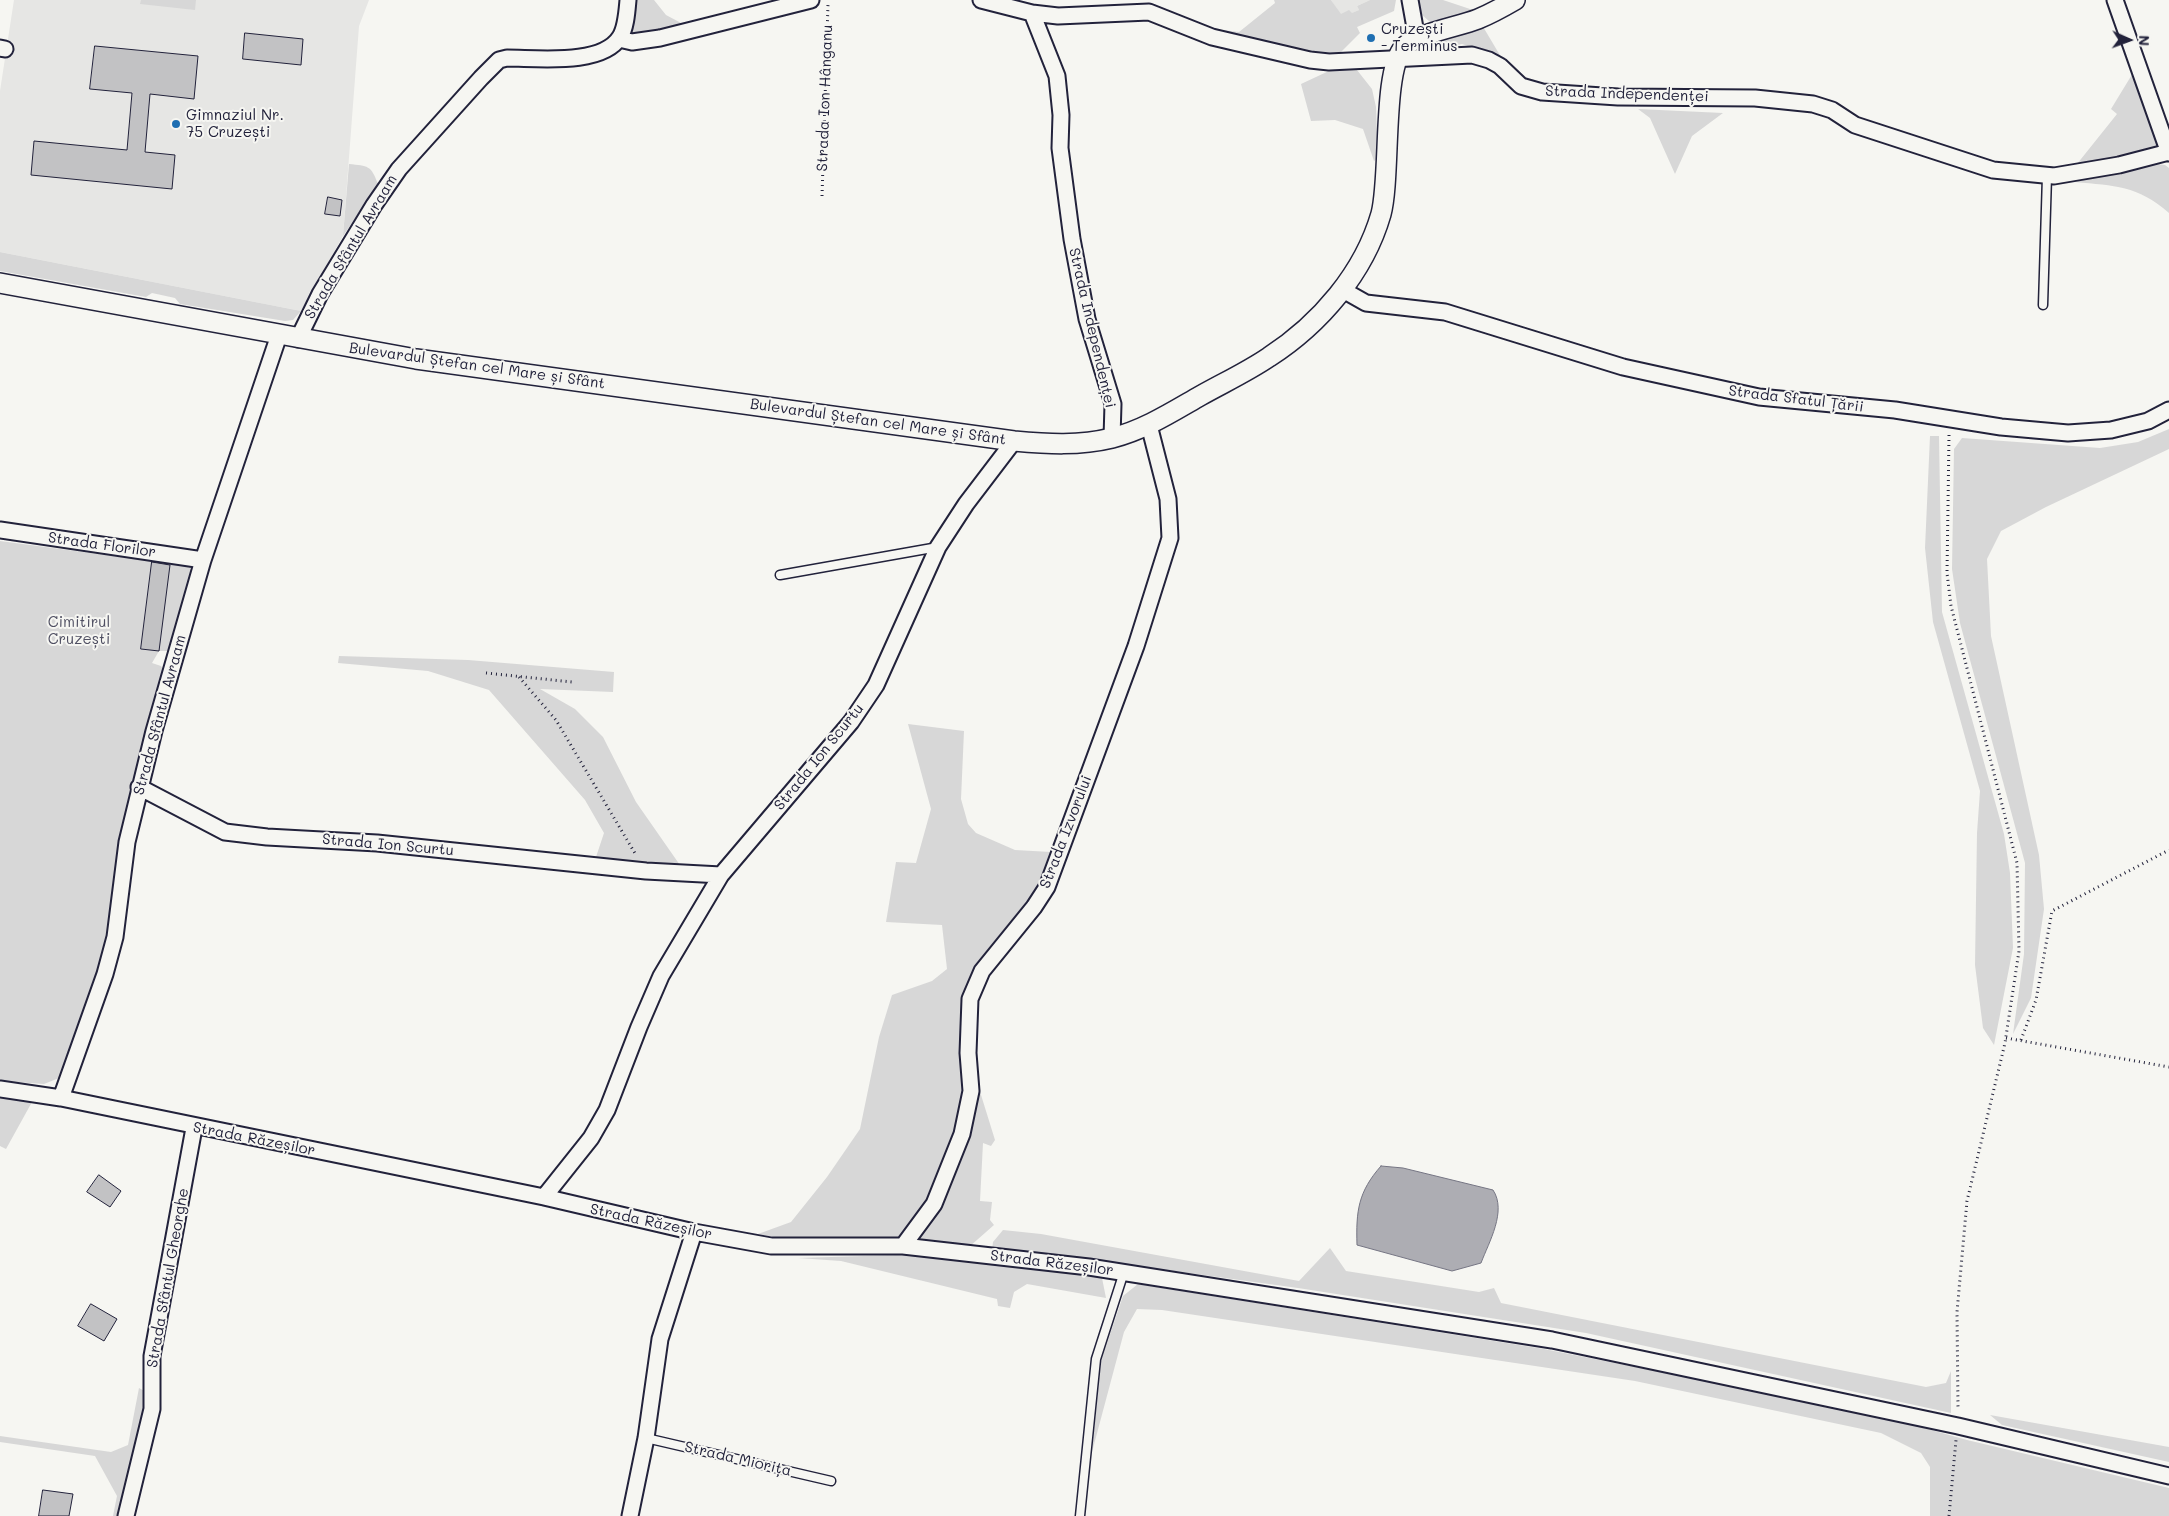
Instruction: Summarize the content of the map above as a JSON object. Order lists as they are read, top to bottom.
{
  "streets": {
    "street": [
      "Strada Independenței",
      "Strada Sfântul Avraam",
      "Bulevardul Ștefan cel Mare și Sfânt",
      "Strada Sfatul Țării",
      "Strada Florilor",
      "Strada Ion Scurtu",
      "Strada Izvorului",
      "Strada Răzeșilor",
      "Strada Sfântul Gheorghe"
    ],
    "lane": ["Strada Miorița"],
    "path": ["Strada Ion Hânganu"]
  },
  "crossings": [
    ["Strada Independenței", "Bulevardul Ștefan cel Mare și Sfânt"],
    ["Strada Sfântul Avraam", "Bulevardul Ștefan cel Mare și Sfânt"],
    ["Strada Sfântul Avraam", "Strada Florilor"],
    ["Strada Sfântul Avraam", "Strada Ion Scurtu"],
    ["Strada Sfântul Avraam", "Strada Răzeșilor"],
    ["Bulevardul Ștefan cel Mare și Sfânt", "Strada Sfatul Țării"],
    ["Bulevardul Ștefan cel Mare și Sfânt", "Strada Ion Scurtu"],
    ["Bulevardul Ștefan cel Mare și Sfânt", "Strada Izvorului"],
    ["Strada Ion Scurtu", "Strada Răzeșilor"],
    ["Strada Izvorului", "Strada Răzeșilor"],
    ["Strada Răzeșilor", "Strada Sfântul Gheorghe"]
  ],
  "parks": ["Cimitirul Cruzești"],
  "places": ["Cruzești - Terminus", "Gimnaziul Nr. 75 Cruzești"],
  "north": "right"
}
